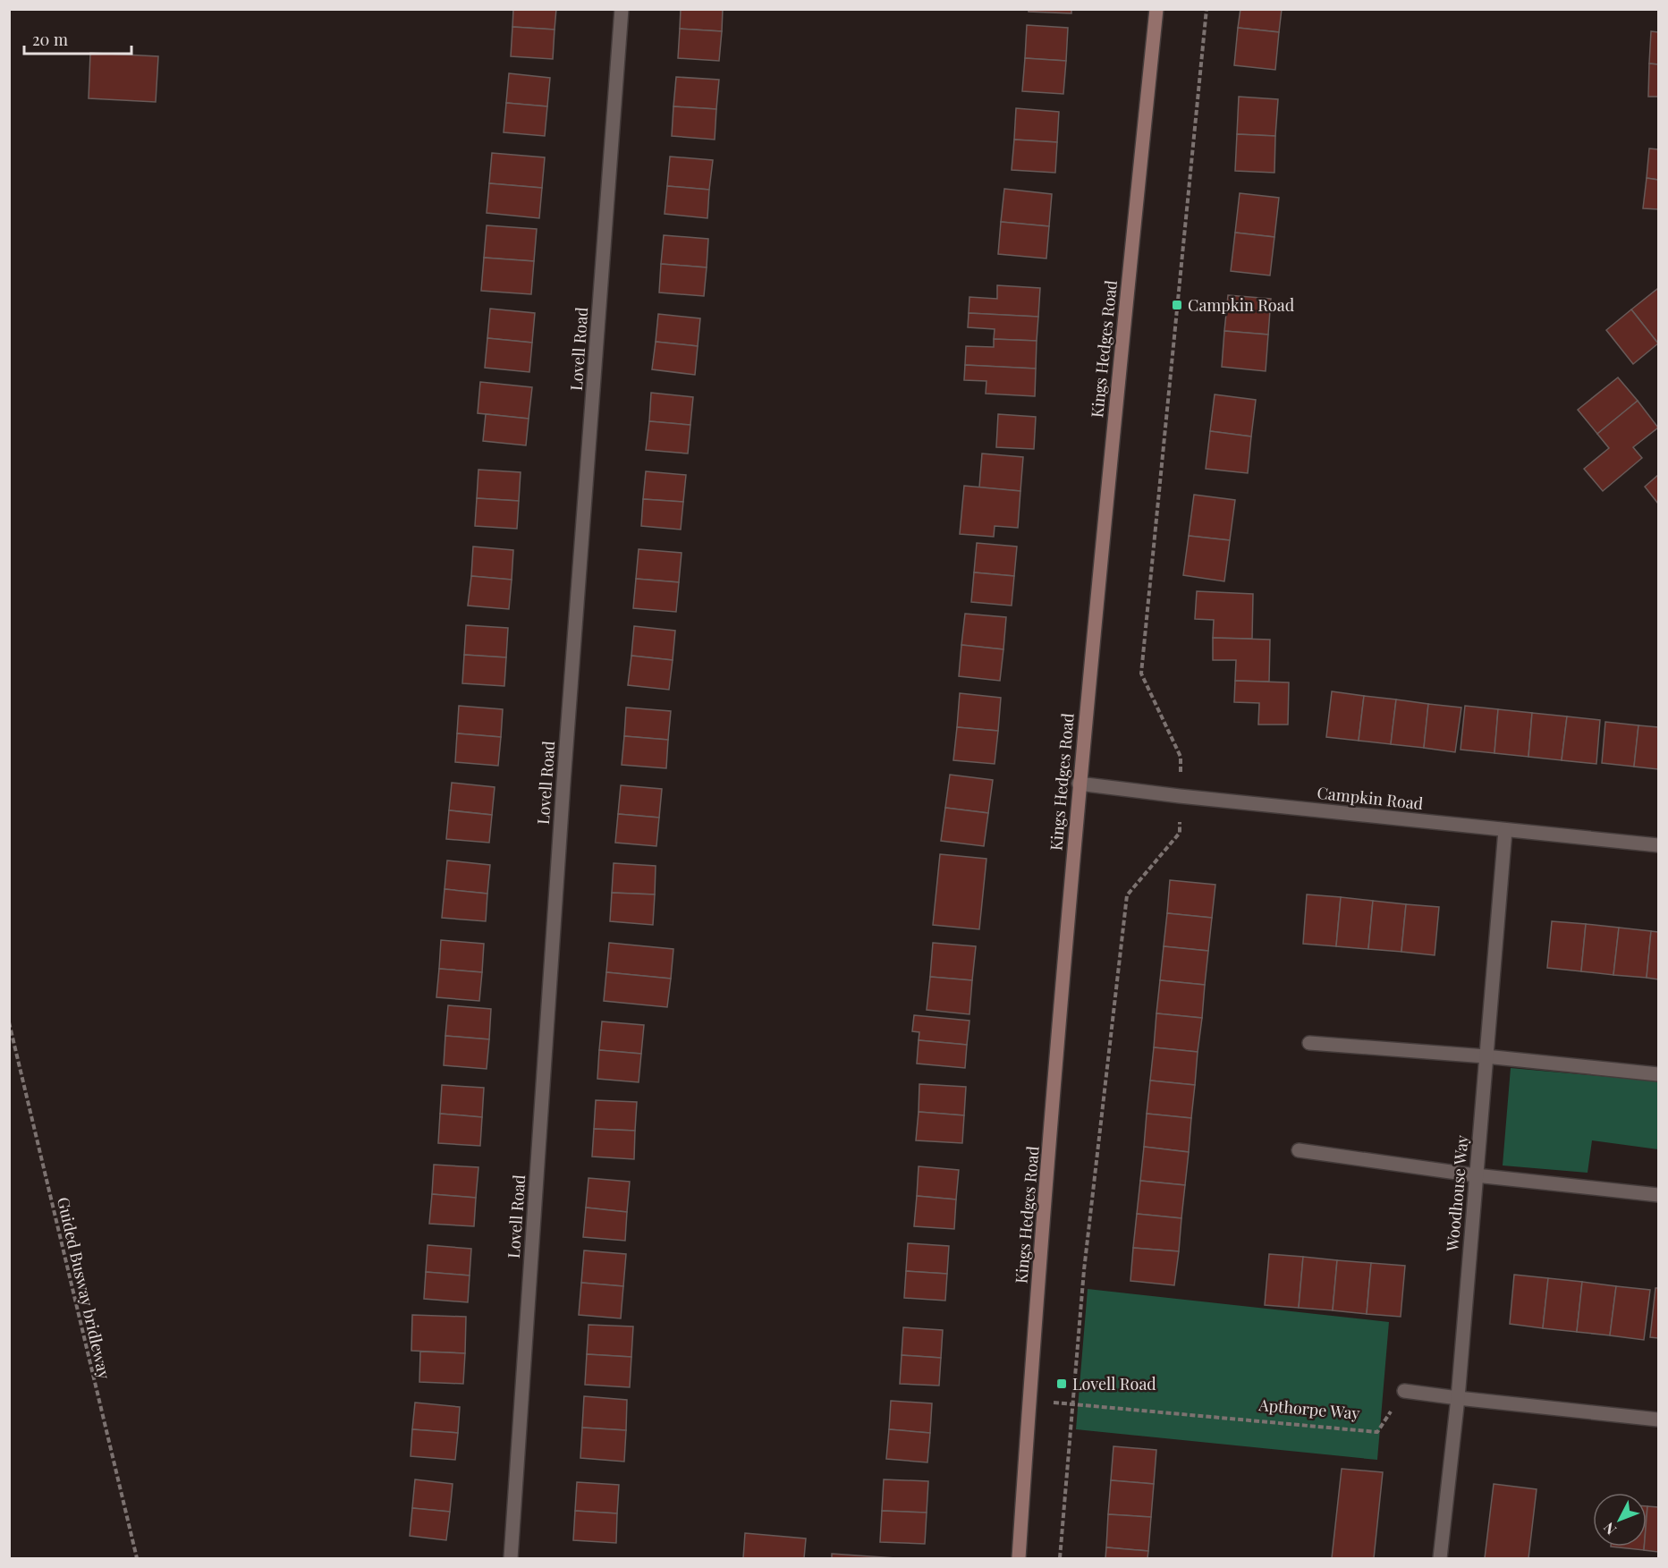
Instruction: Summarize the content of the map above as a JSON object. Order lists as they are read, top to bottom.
{
  "streets": {
    "street": [
      "Lovell Road",
      "Kings Hedges Road",
      "Campkin Road",
      "Woodhouse Way"
    ],
    "path": ["Guided Busway bridleway", "Apthorpe Way"]
  },
  "crossings": [
    ["Kings Hedges Road", "Campkin Road"],
    ["Kings Hedges Road", "Apthorpe Way"],
    ["Campkin Road", "Woodhouse Way"]
  ],
  "places": {
    "transit": ["Campkin Road", "Lovell Road"]
  },
  "scale_bar": "20 m",
  "north": "bottom left"
}
